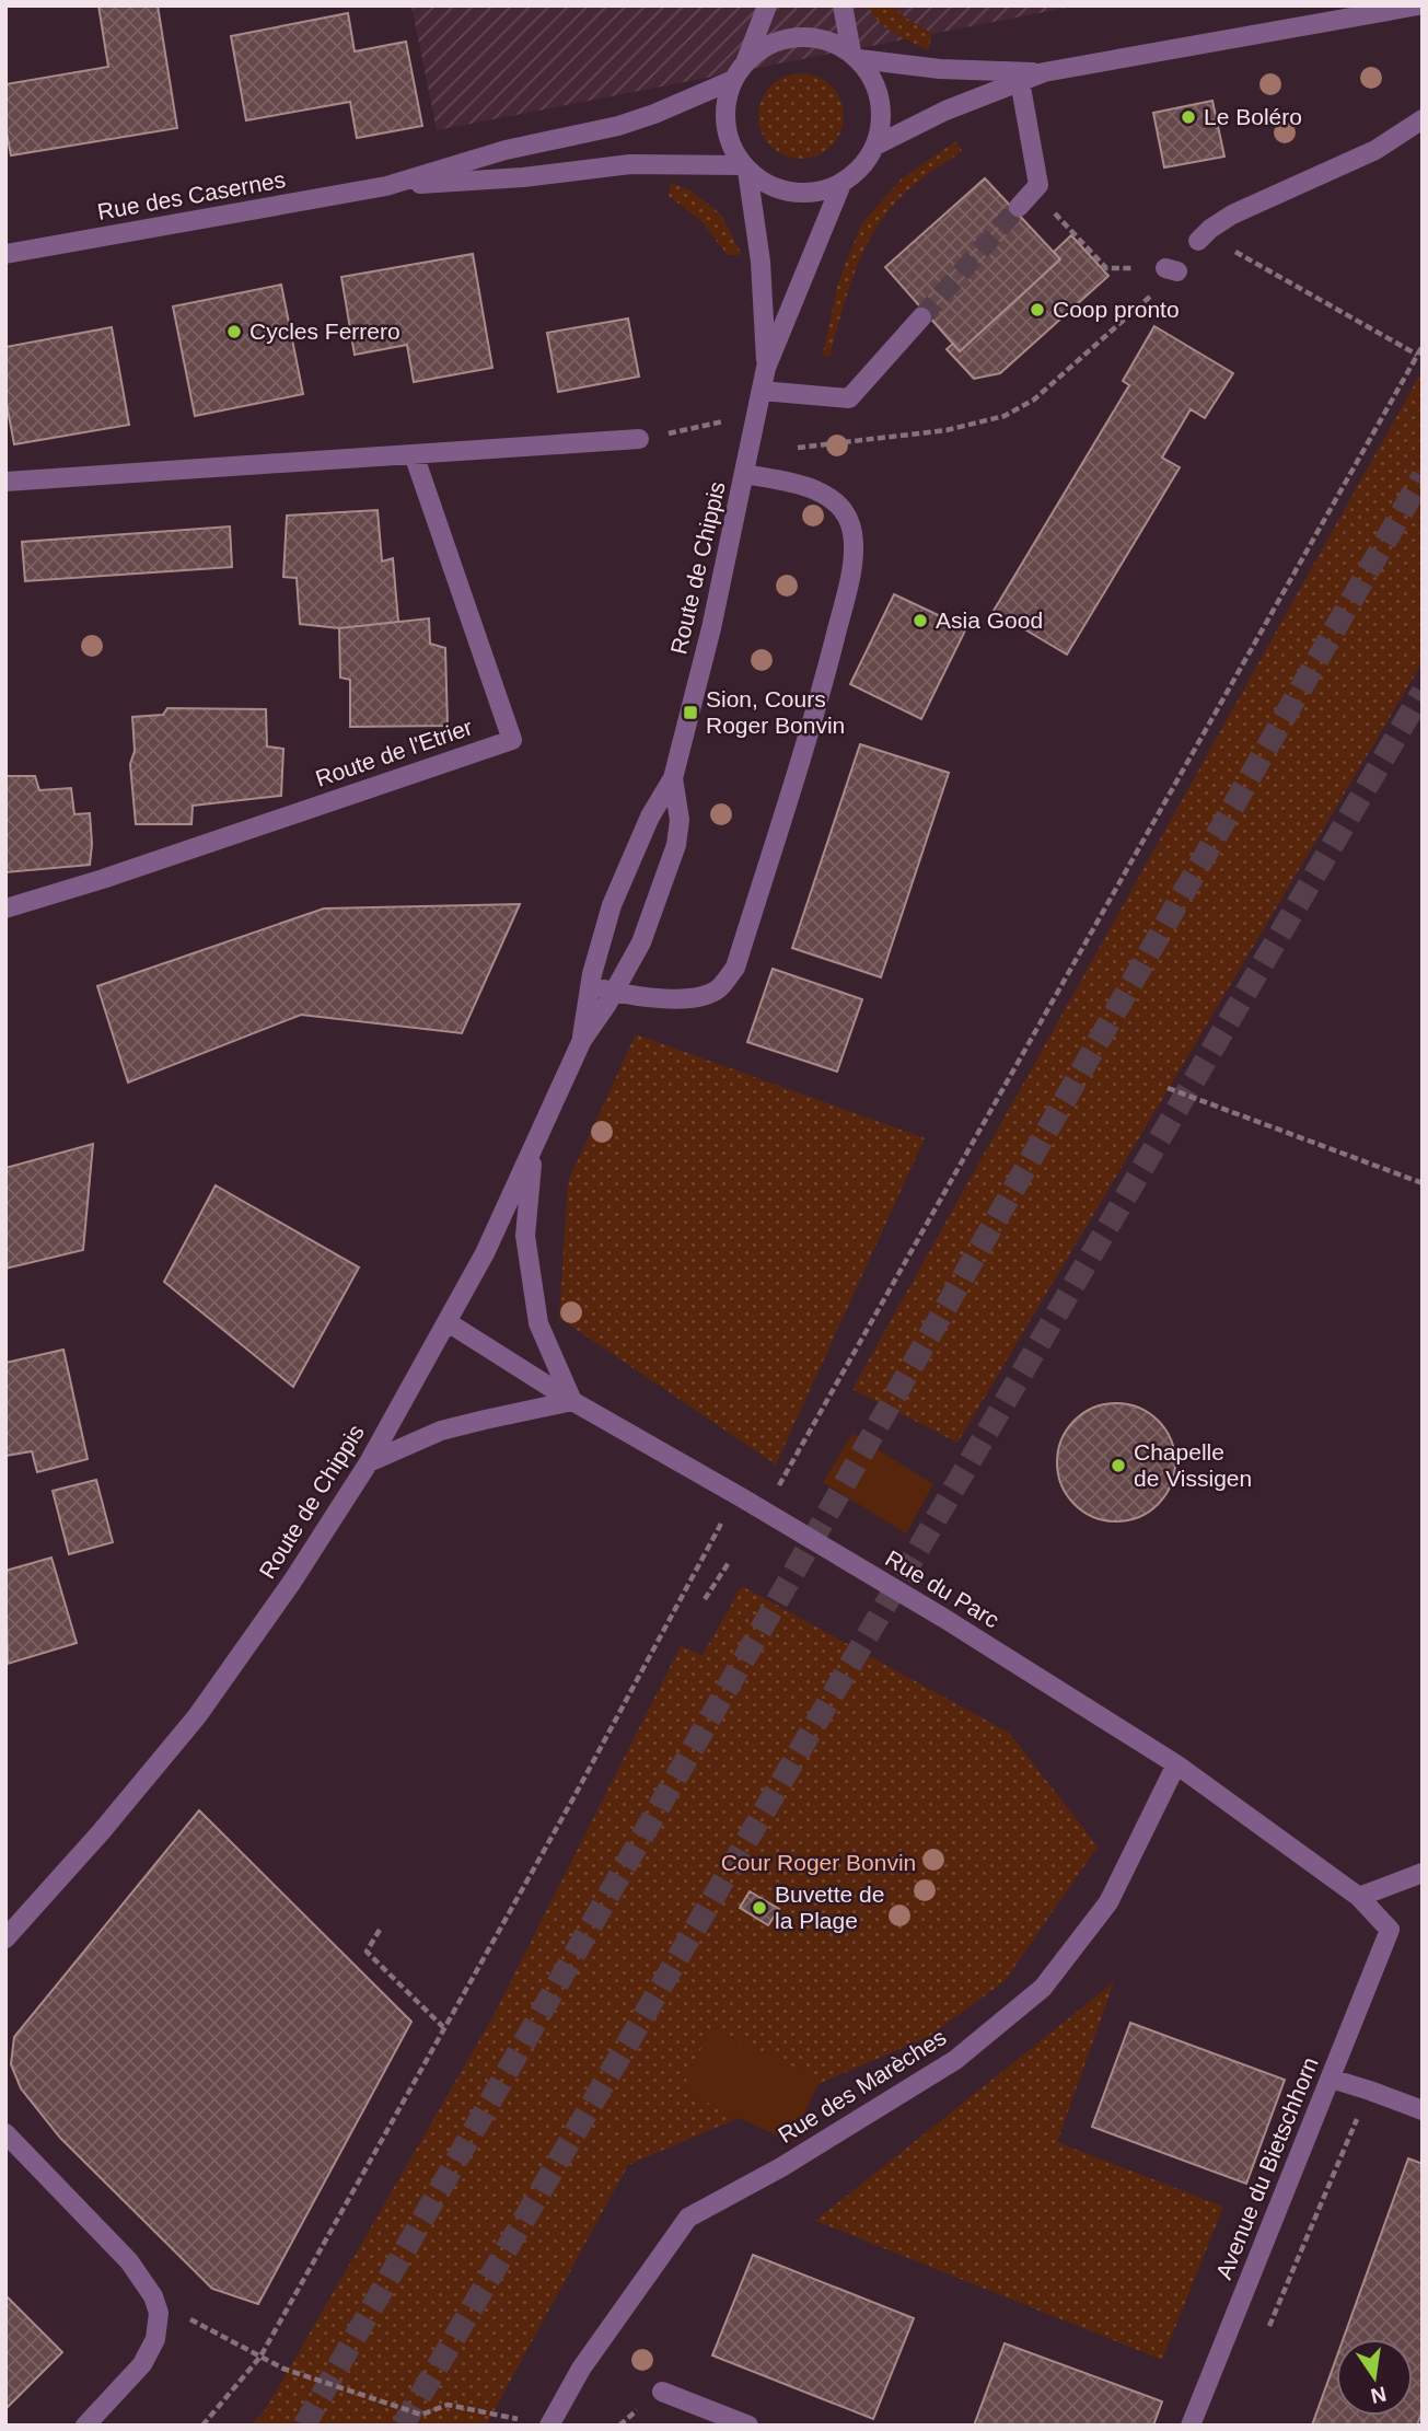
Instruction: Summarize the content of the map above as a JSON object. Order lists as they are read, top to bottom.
{
  "streets": {
    "street": [
      "Rue des Casernes",
      "Route de Chippis",
      "Route de l'Etrier",
      "Rue du Parc",
      "Rue des Marèches",
      "Avenue du Bietschhorn"
    ]
  },
  "crossings": [
    ["Rue des Casernes", "Route de Chippis"],
    ["Route de Chippis", "Rue du Parc"],
    ["Rue du Parc", "Rue des Marèches"],
    ["Rue du Parc", "Avenue du Bietschhorn"]
  ],
  "parks": ["Cour Roger Bonvin"],
  "places": {
    "other": [
      "Le Boléro",
      "Coop pronto",
      "Cycles Ferrero",
      "Asia Good",
      "Chapelle de Vissigen",
      "Buvette de la Plage"
    ],
    "transit": ["Sion, Cours Roger Bonvin"]
  },
  "north": "bottom"
}
